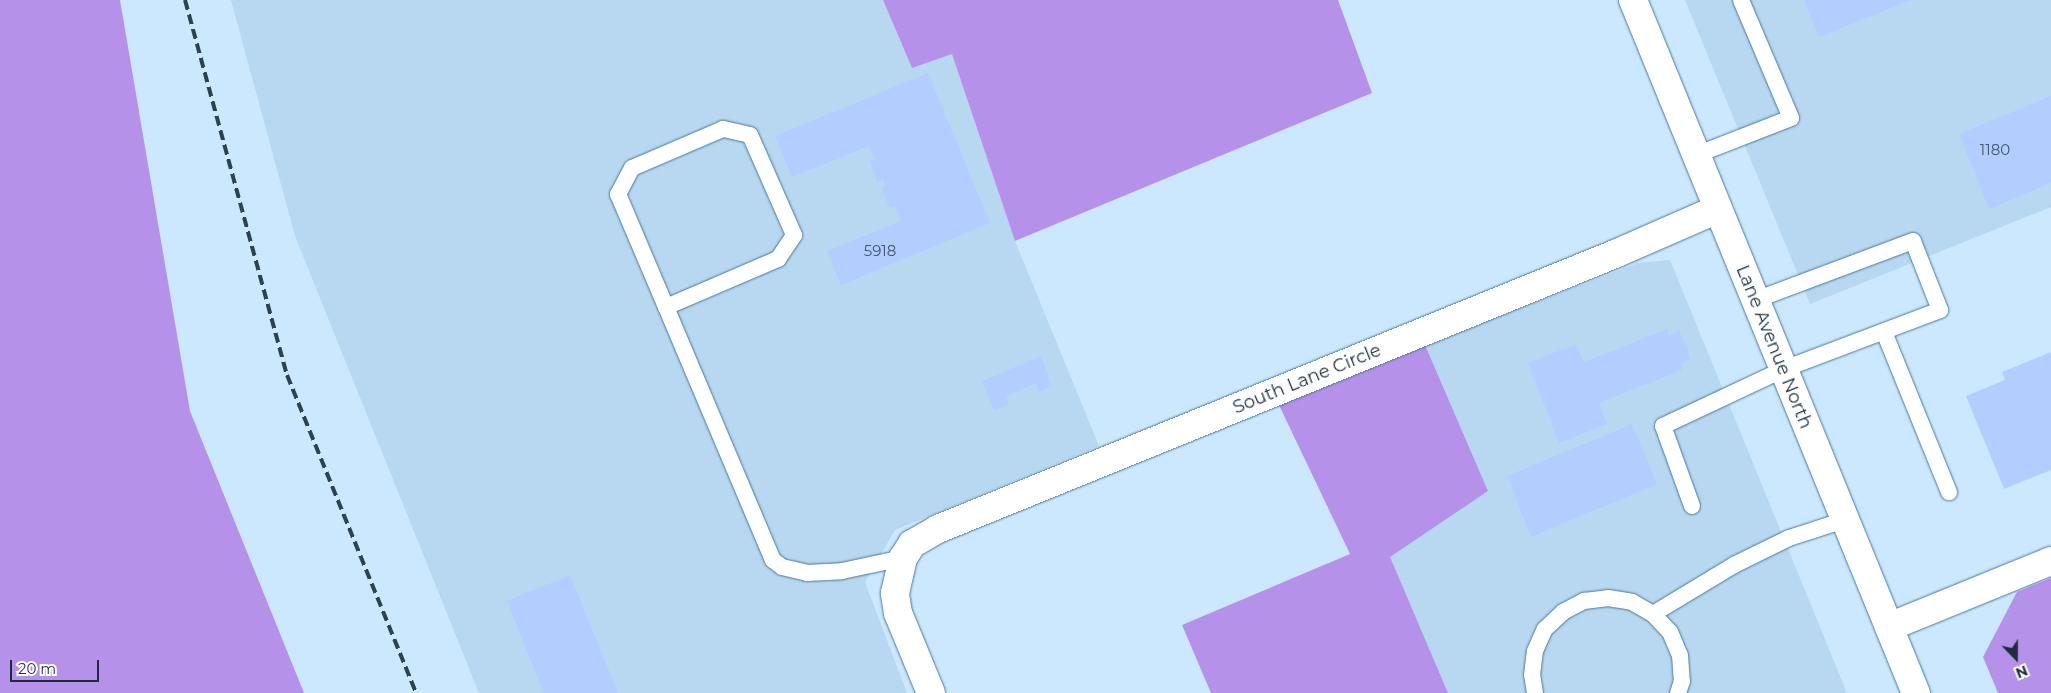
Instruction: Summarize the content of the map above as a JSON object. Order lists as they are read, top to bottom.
{
  "streets": {
    "street": ["Lane Avenue North", "South Lane Circle"]
  },
  "crossings": [
    ["Lane Avenue North", "South Lane Circle"]
  ],
  "house_numbers": ["1180", "5918"],
  "scale_bar": "20 m",
  "north": "bottom"
}
